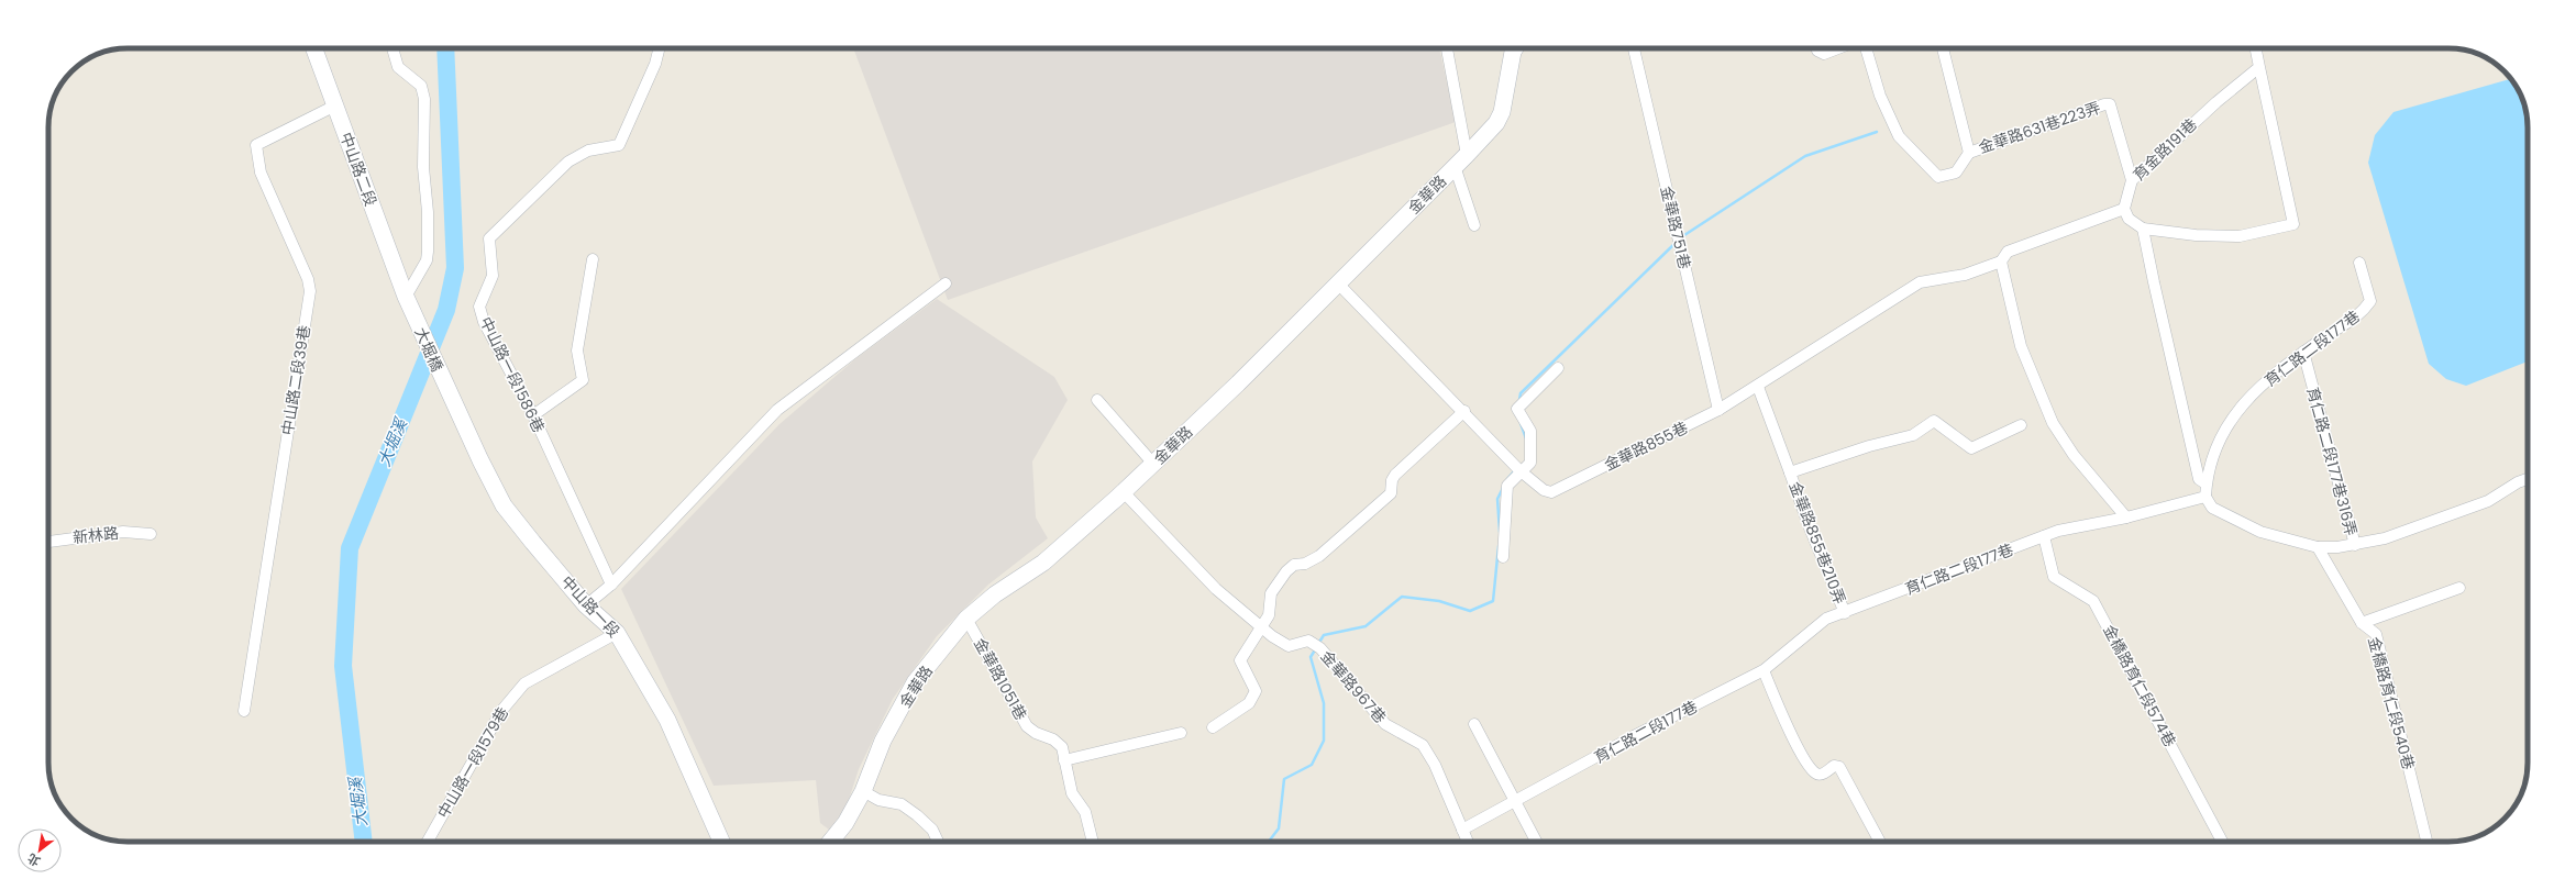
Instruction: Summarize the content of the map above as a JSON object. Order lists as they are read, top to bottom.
{
  "streets": {
    "street": [
      "金華路631巷223弄",
      "育金路191巷",
      "中山路二段",
      "金華路",
      "金華路751巷",
      "育仁路二段177巷",
      "大堀橋",
      "中山路一段1586巷",
      "中山路二段39巷",
      "金華路855巷",
      "育仁路二段177巷316弄",
      "新林路",
      "金華路855巷210弄",
      "中山路一段",
      "金華路1051巷",
      "金橋路育仁段574巷",
      "金華路967巷",
      "金橋路育仁段540巷",
      "中山路一段1579巷"
    ]
  },
  "crossings": [
    ["金華路631巷223弄", "育金路191巷"],
    ["育金路191巷", "金華路855巷"],
    ["中山路二段", "大堀橋"],
    ["中山路二段", "中山路二段39巷"],
    ["金華路", "金華路855巷"],
    ["金華路", "金華路1051巷"],
    ["金華路", "金華路967巷"],
    ["金華路751巷", "金華路855巷"],
    ["育仁路二段177巷", "育仁路二段177巷316弄"],
    ["育仁路二段177巷", "金華路855巷210弄"],
    ["育仁路二段177巷", "金橋路育仁段574巷"],
    ["育仁路二段177巷", "金華路967巷"],
    ["大堀橋", "中山路一段"],
    ["金華路855巷", "金華路855巷210弄"],
    ["中山路一段", "中山路一段1579巷"]
  ],
  "water": ["大堀溪"],
  "north": "bottom left"
}
